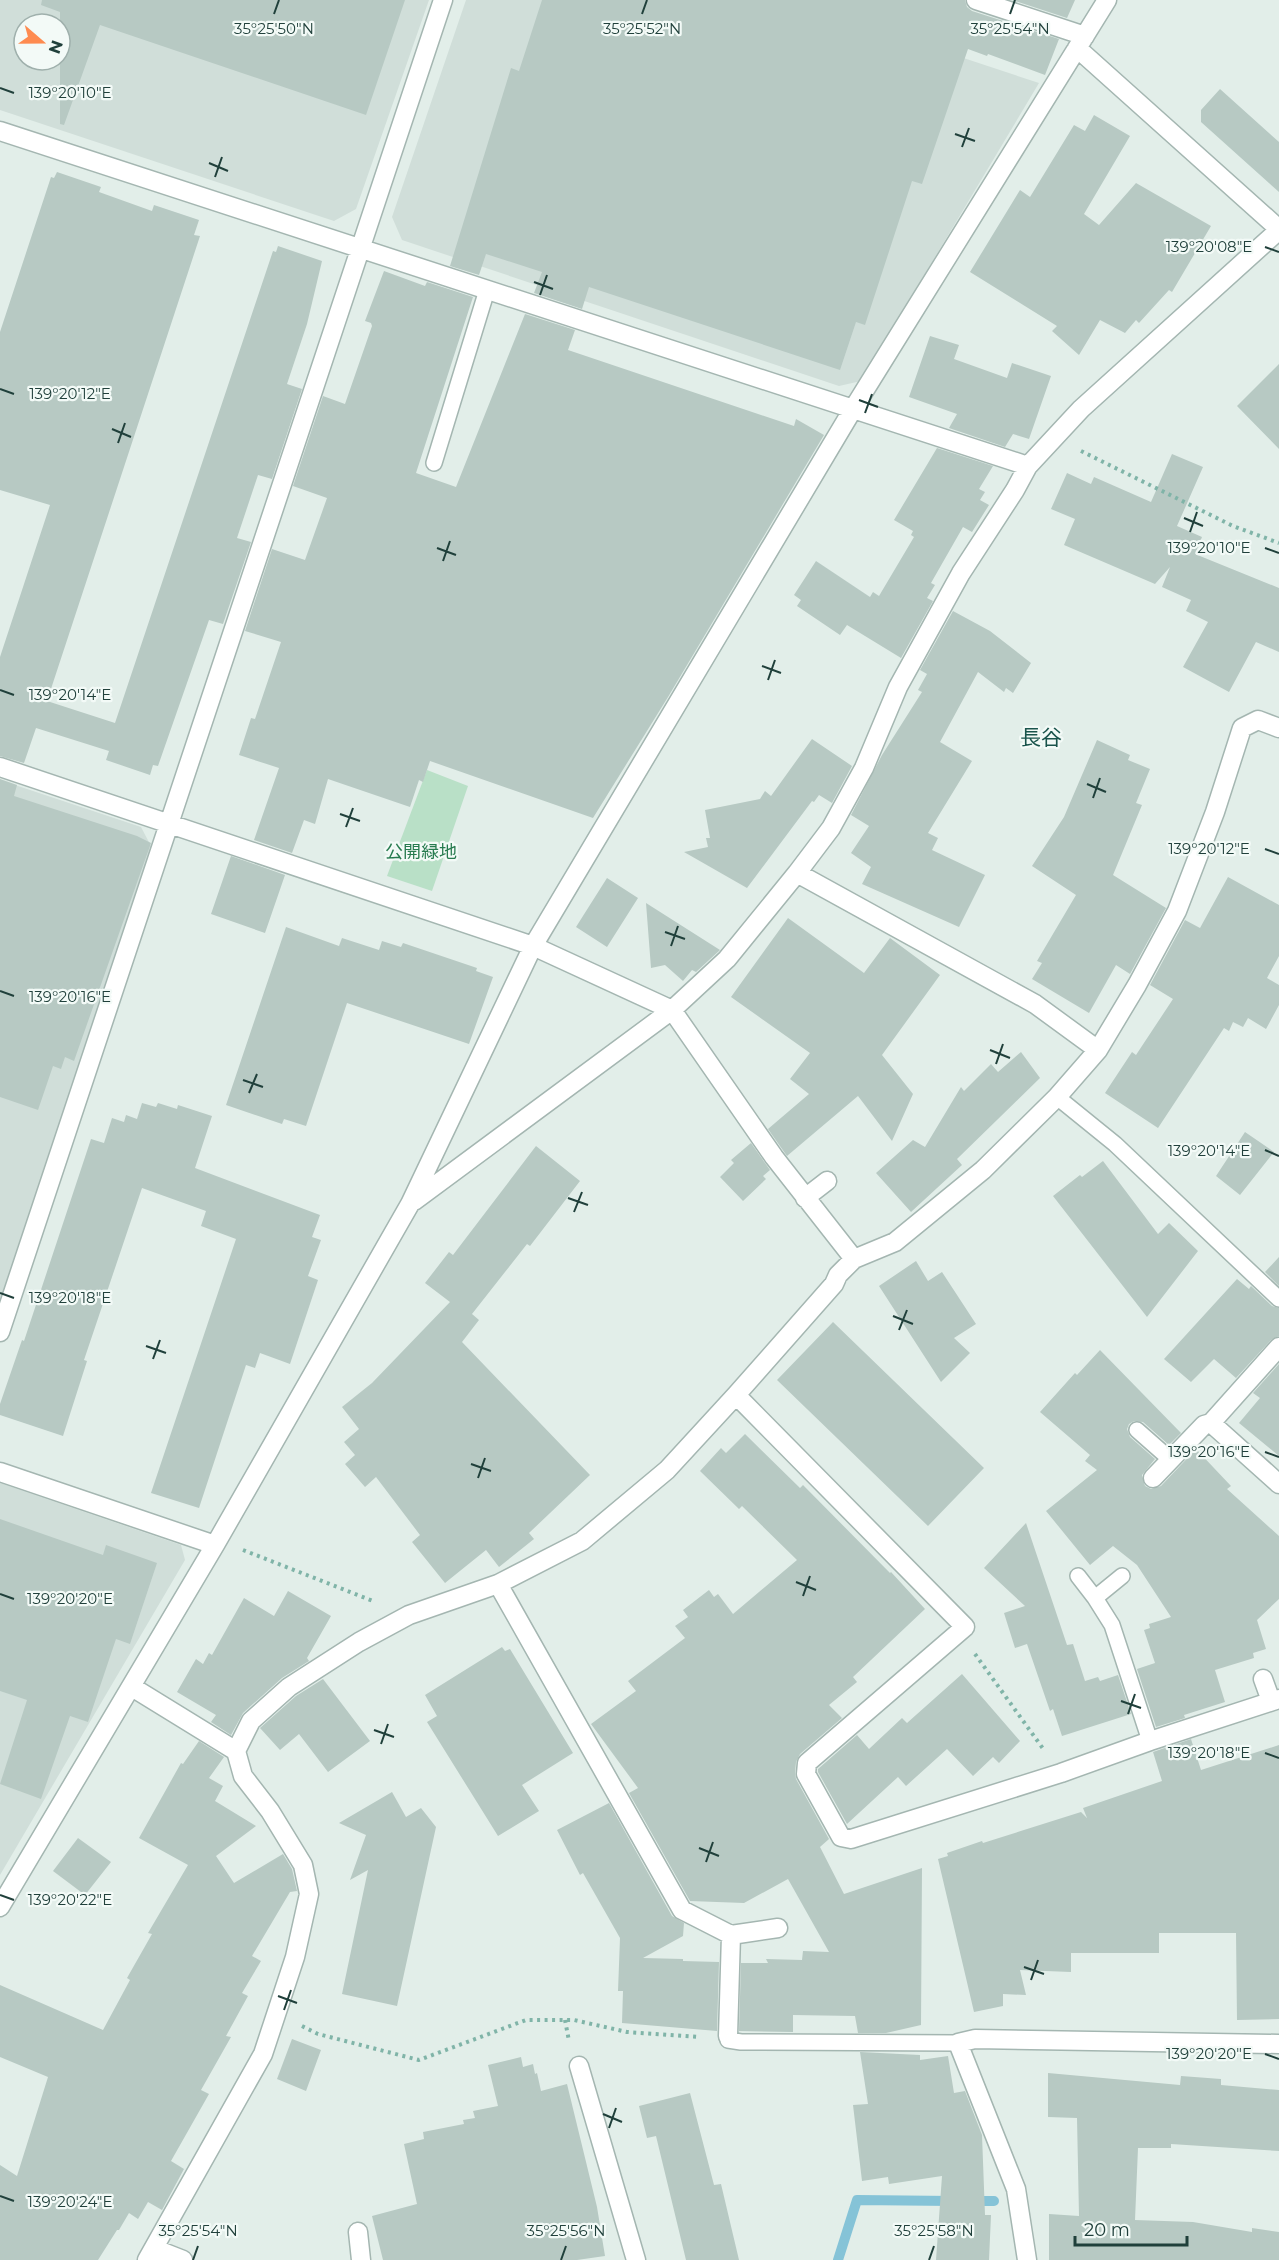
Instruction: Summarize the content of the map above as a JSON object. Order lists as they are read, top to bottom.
{
  "districts": ["長谷"],
  "parks": ["公開緑地"],
  "scale_bar": "20 m",
  "north": "right",
  "coordinates": [
    "35°25'50\"N",
    "35°25'52\"N",
    "35°25'54\"N",
    "139°20'10\"E",
    "139°20'08\"E",
    "139°20'12\"E",
    "139°20'14\"E",
    "139°20'16\"E",
    "139°20'18\"E",
    "139°20'20\"E",
    "139°20'22\"E",
    "139°20'24\"E",
    "35°25'56\"N",
    "35°25'58\"N"
  ]
}
